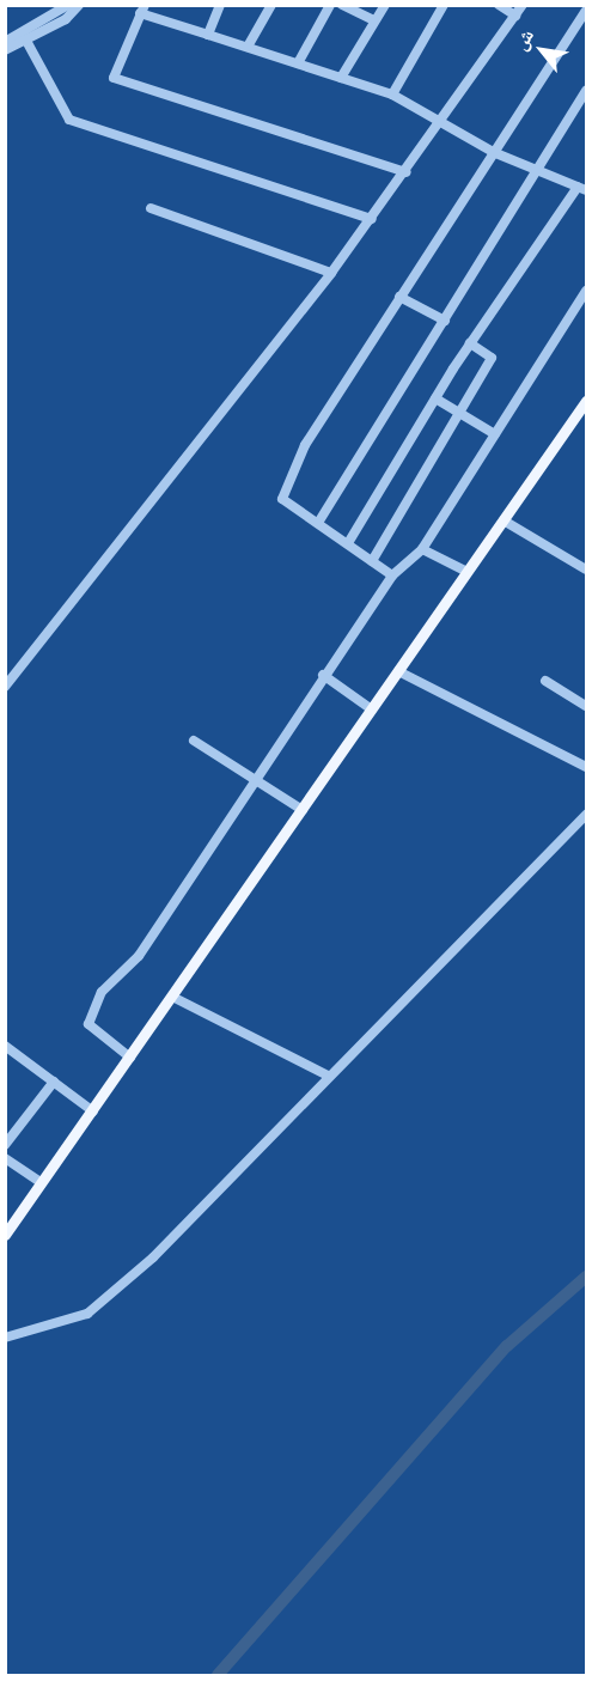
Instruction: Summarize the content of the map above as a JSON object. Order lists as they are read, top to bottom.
{
  "north": "top left"
}
